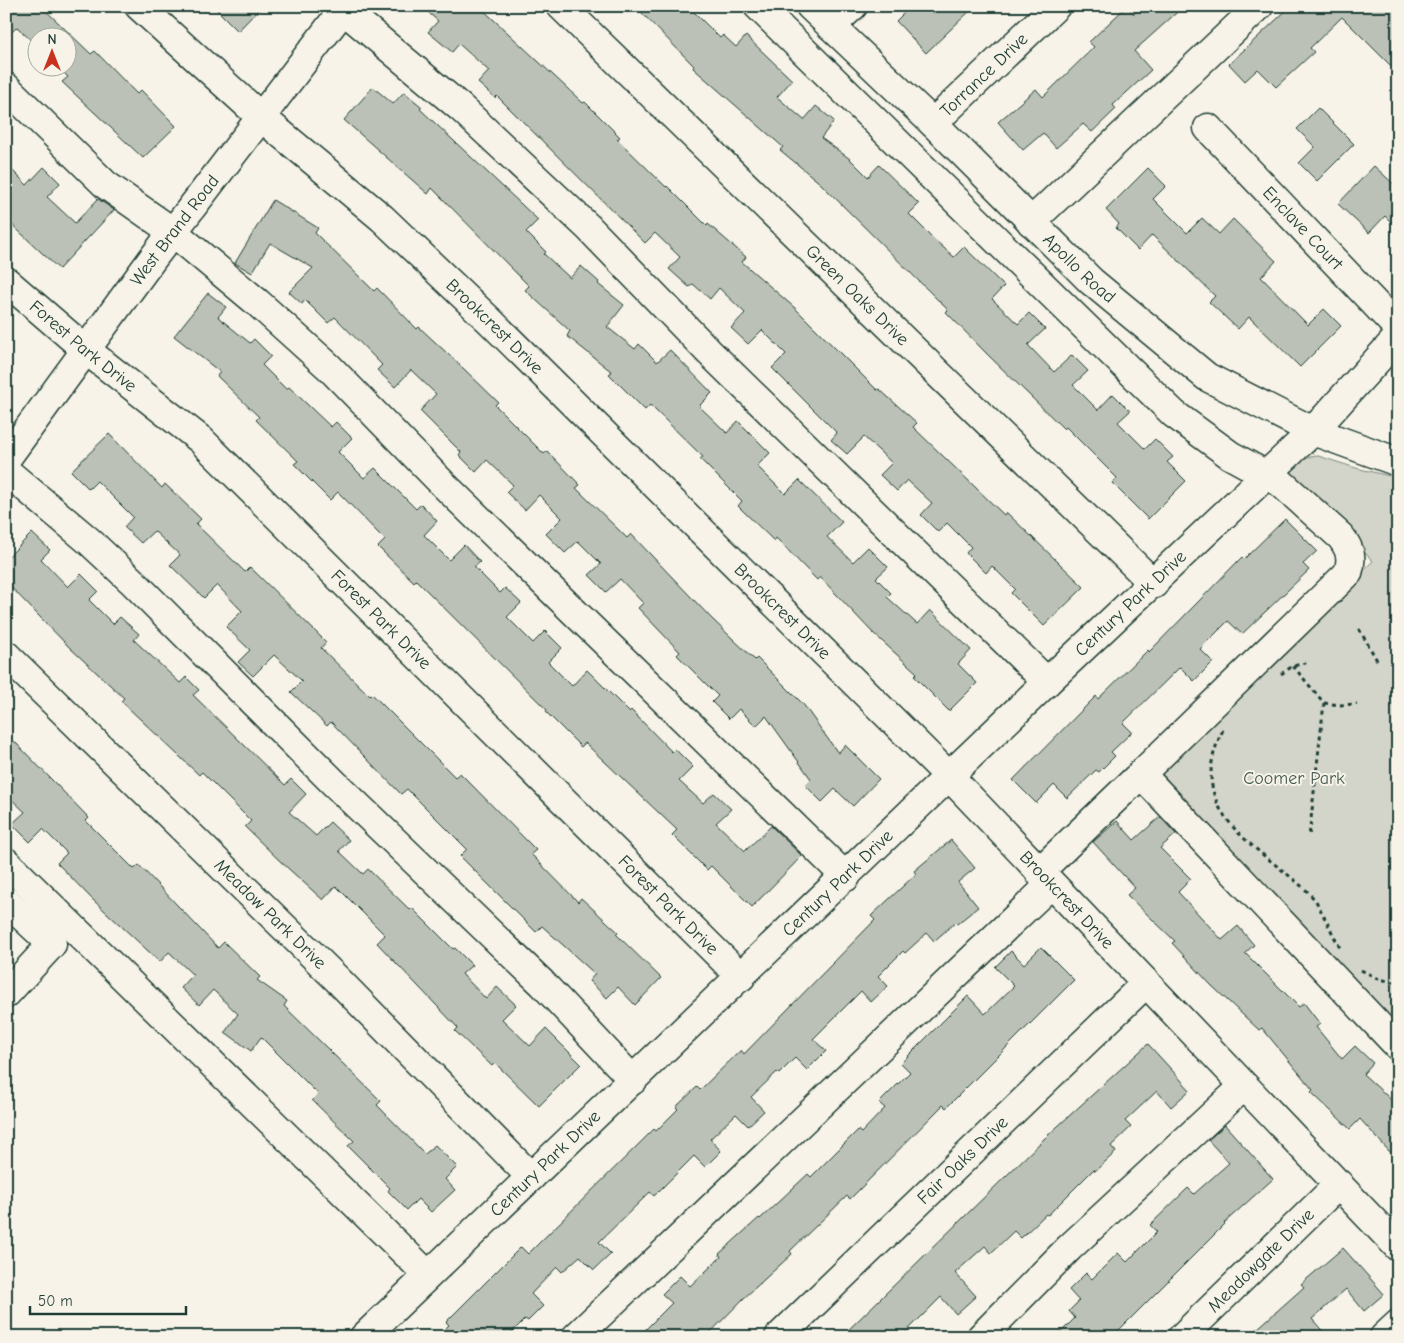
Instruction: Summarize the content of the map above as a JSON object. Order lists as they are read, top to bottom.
{
  "streets": {
    "street": [
      "Torrance Drive",
      "Enclave Court",
      "West Brand Road",
      "Apollo Road",
      "Green Oaks Drive",
      "Brookcrest Drive",
      "Forest Park Drive",
      "Century Park Drive",
      "Meadow Park Drive",
      "Fair Oaks Drive",
      "Meadowgate Drive"
    ]
  },
  "crossings": [
    ["Torrance Drive", "Apollo Road"],
    ["West Brand Road", "Brookcrest Drive"],
    ["West Brand Road", "Forest Park Drive"],
    ["Apollo Road", "Century Park Drive"],
    ["Green Oaks Drive", "Century Park Drive"],
    ["Brookcrest Drive", "Century Park Drive"],
    ["Brookcrest Drive", "Fair Oaks Drive"],
    ["Brookcrest Drive", "Meadowgate Drive"],
    ["Forest Park Drive", "Century Park Drive"],
    ["Century Park Drive", "Meadow Park Drive"]
  ],
  "parks": ["Coomer Park"],
  "scale_bar": "50 m",
  "north": "top"
}
